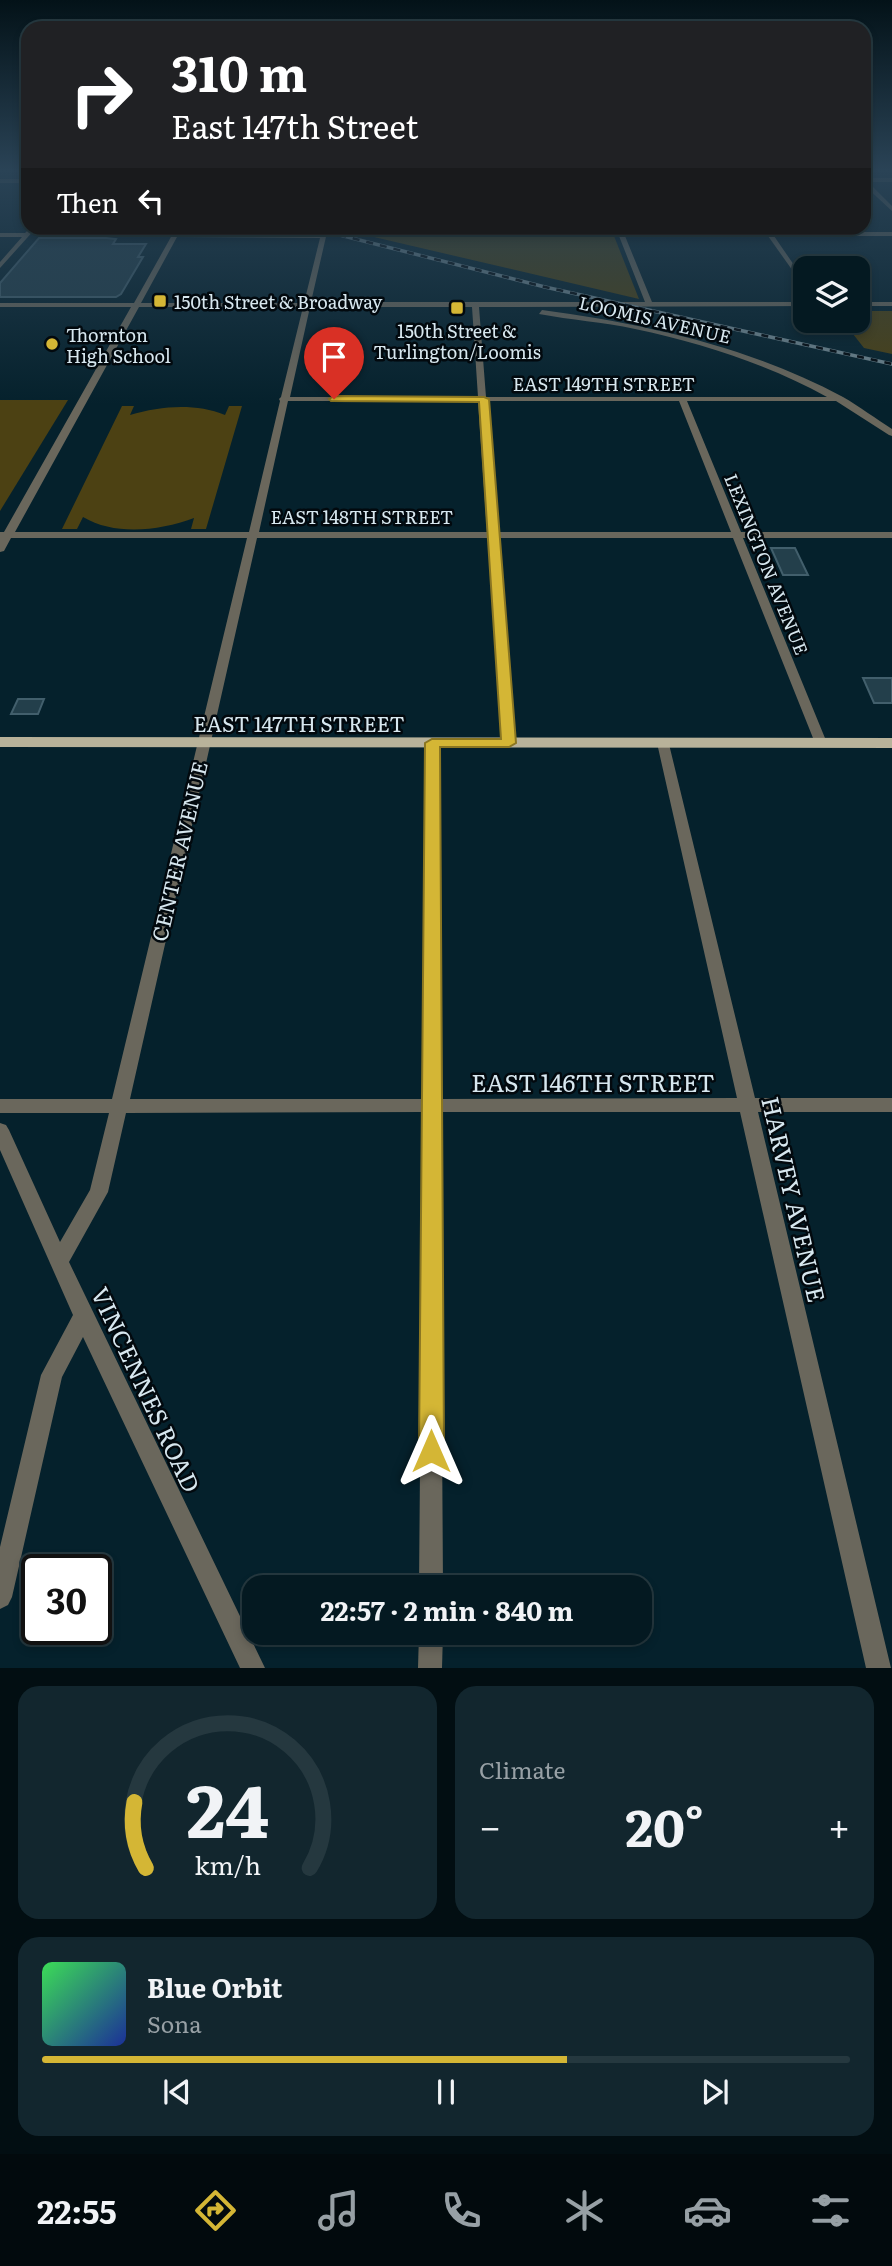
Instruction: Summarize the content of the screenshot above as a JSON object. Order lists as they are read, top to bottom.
{
  "streets": {
    "main road": ["EAST 147TH STREET"],
    "street": [
      "LOOMIS AVENUE",
      "EAST 149TH STREET",
      "EAST 148TH STREET",
      "LEXINGTON AVENUE",
      "CENTER AVENUE",
      "EAST 146TH STREET",
      "HARVEY AVENUE",
      "VINCENNES ROAD"
    ]
  },
  "crossings": [
    ["LOOMIS AVENUE", "EAST 149TH STREET"],
    ["EAST 149TH STREET", "LEXINGTON AVENUE"],
    ["EAST 149TH STREET", "CENTER AVENUE"],
    ["EAST 148TH STREET", "LEXINGTON AVENUE"],
    ["EAST 148TH STREET", "CENTER AVENUE"],
    ["LEXINGTON AVENUE", "EAST 147TH STREET"],
    ["EAST 147TH STREET", "CENTER AVENUE"],
    ["EAST 147TH STREET", "HARVEY AVENUE"],
    ["CENTER AVENUE", "EAST 146TH STREET"],
    ["CENTER AVENUE", "VINCENNES ROAD"],
    ["EAST 146TH STREET", "HARVEY AVENUE"]
  ],
  "places": {
    "transit": ["150th Street & Broadway", "150th Street & Turlington/Loomis"],
    "other": ["Thornton High School"]
  },
  "page": {
    "turn": ["310 m", "East 147th Street"],
    "then": "Then",
    "limit": "30",
    "trip": "22:57 · 2 min · 840 m",
    "tile": "Climate",
    "heat": ["−", "20°", "+"],
    "song": ["Blue Orbit", "Sona"],
    "tabs": "22:55",
    "gauge": ["24", "km/h"]
  }
}
